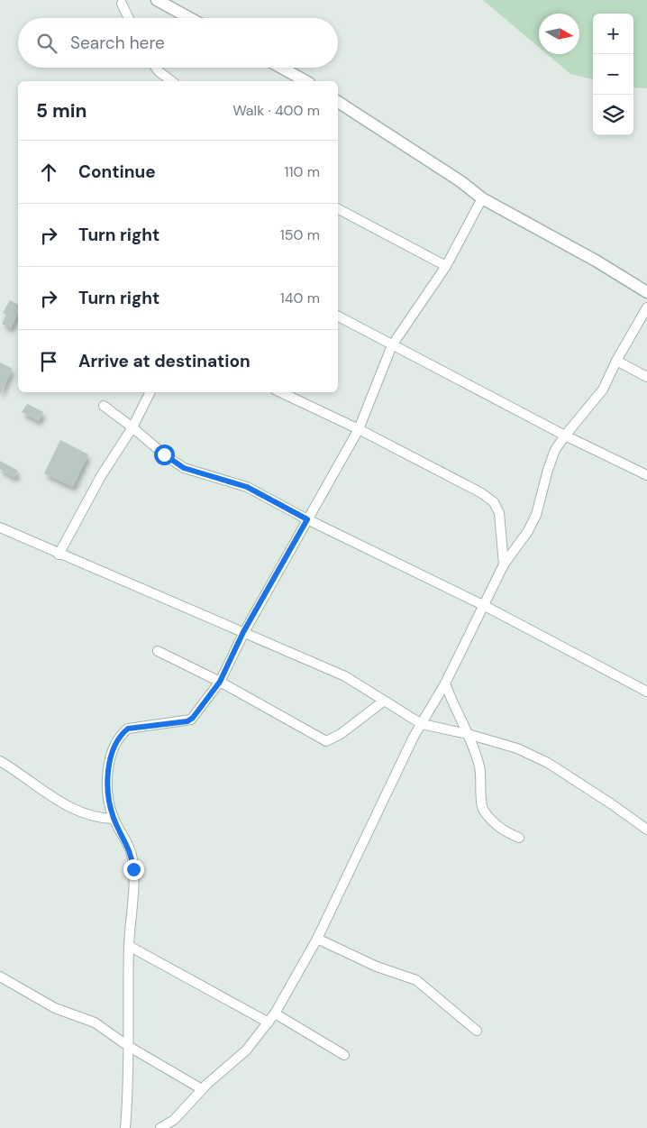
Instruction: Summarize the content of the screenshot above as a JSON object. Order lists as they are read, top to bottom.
{
  "north": "right",
  "page": {
    "map_buttons": ["+", "−"],
    "search": "Search here",
    "heading": ["5 min", "Walk · 400 m"],
    "list": [
      ["Continue", "110 m"],
      ["Turn right", "150 m"],
      ["Turn right", "140 m"],
      "Arrive at destination"
    ]
  }
}
